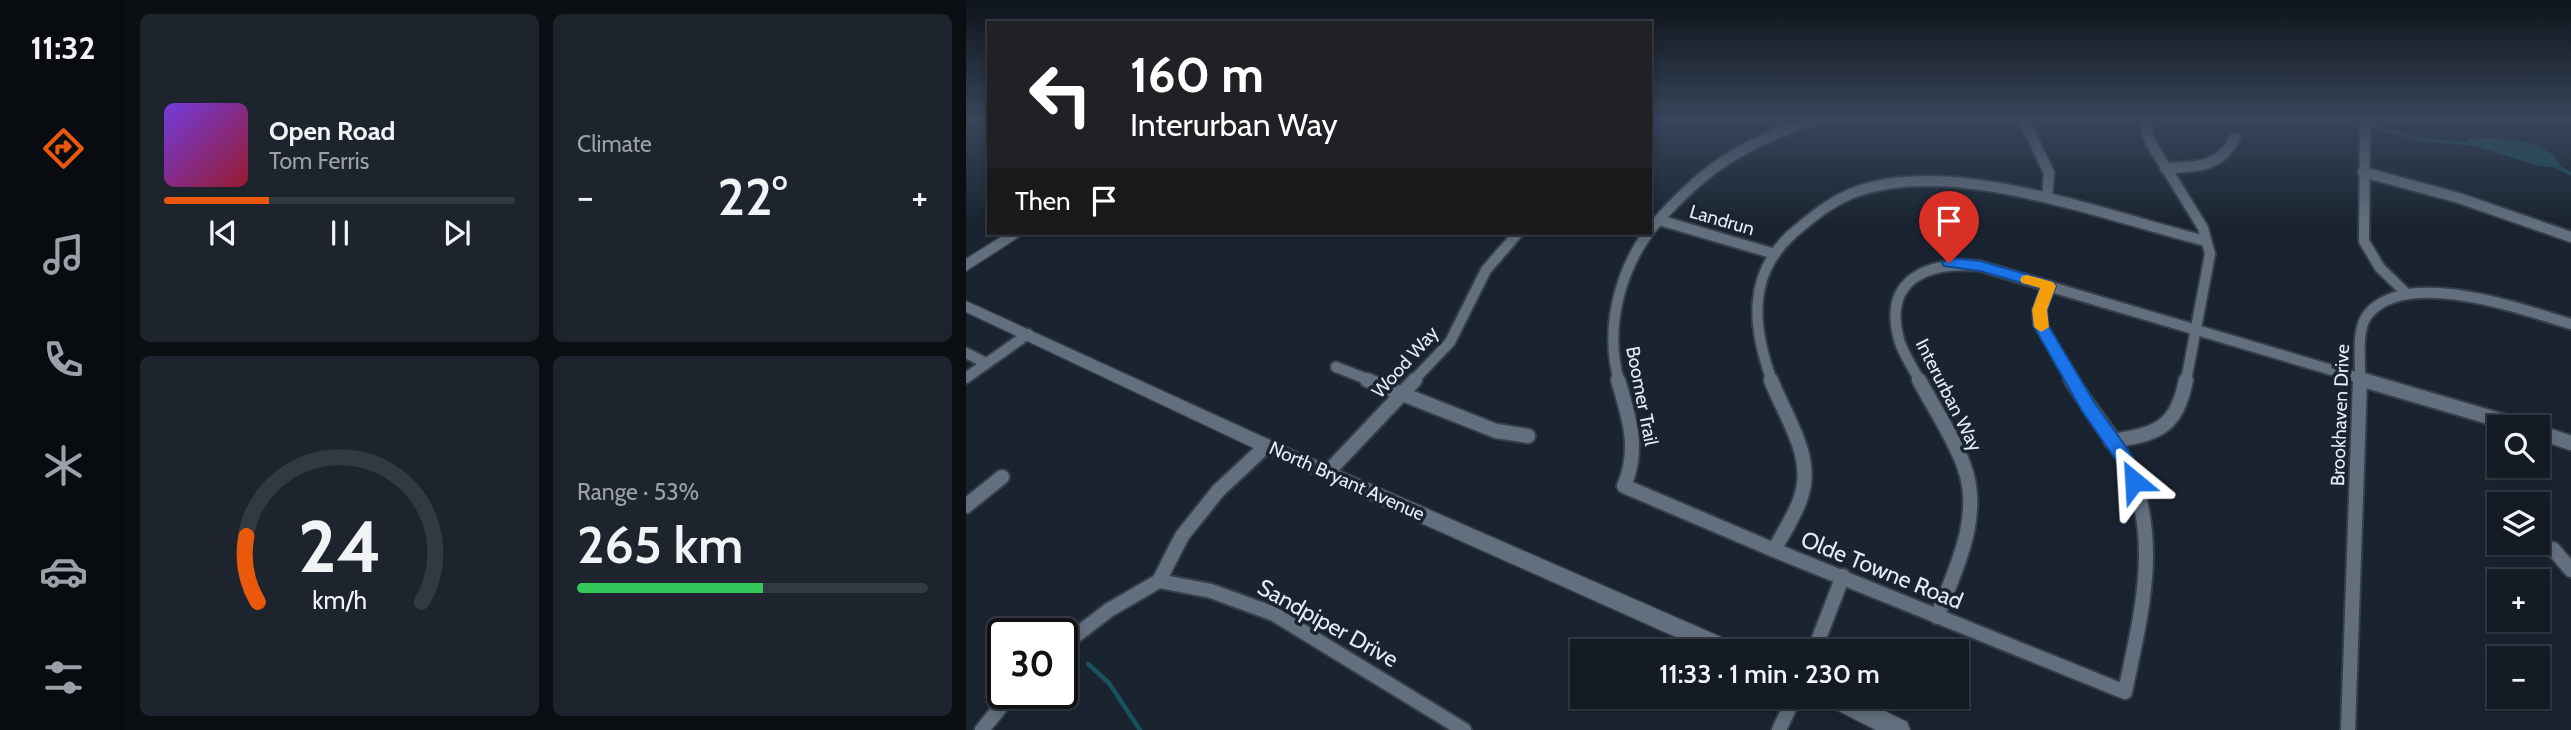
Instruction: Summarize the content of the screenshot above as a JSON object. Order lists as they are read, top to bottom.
{
  "streets": {
    "street": [
      "Landrun",
      "Wood Way",
      "Interurban Way",
      "Boomer Trail",
      "Brookhaven Drive",
      "North Bryant Avenue",
      "Olde Towne Road",
      "Sandpiper Drive"
    ]
  },
  "crossings": [
    ["Landrun", "Boomer Trail"],
    ["Wood Way", "North Bryant Avenue"],
    ["Interurban Way", "Brookhaven Drive"],
    ["Interurban Way", "Olde Towne Road"],
    ["Boomer Trail", "Olde Towne Road"]
  ],
  "page": {
    "tabs": "11:32",
    "tile": [
      "Climate",
      ["Range · 53%", "265 km"]
    ],
    "turn": ["160 m", "Interurban Way"],
    "song": ["Open Road", "Tom Ferris"],
    "heat": ["−", "22°", "+"],
    "then": "Then",
    "map_buttons": ["+", "−"],
    "limit": "30",
    "trip": "11:33 · 1 min · 230 m",
    "gauge": ["24", "km/h"]
  }
}
